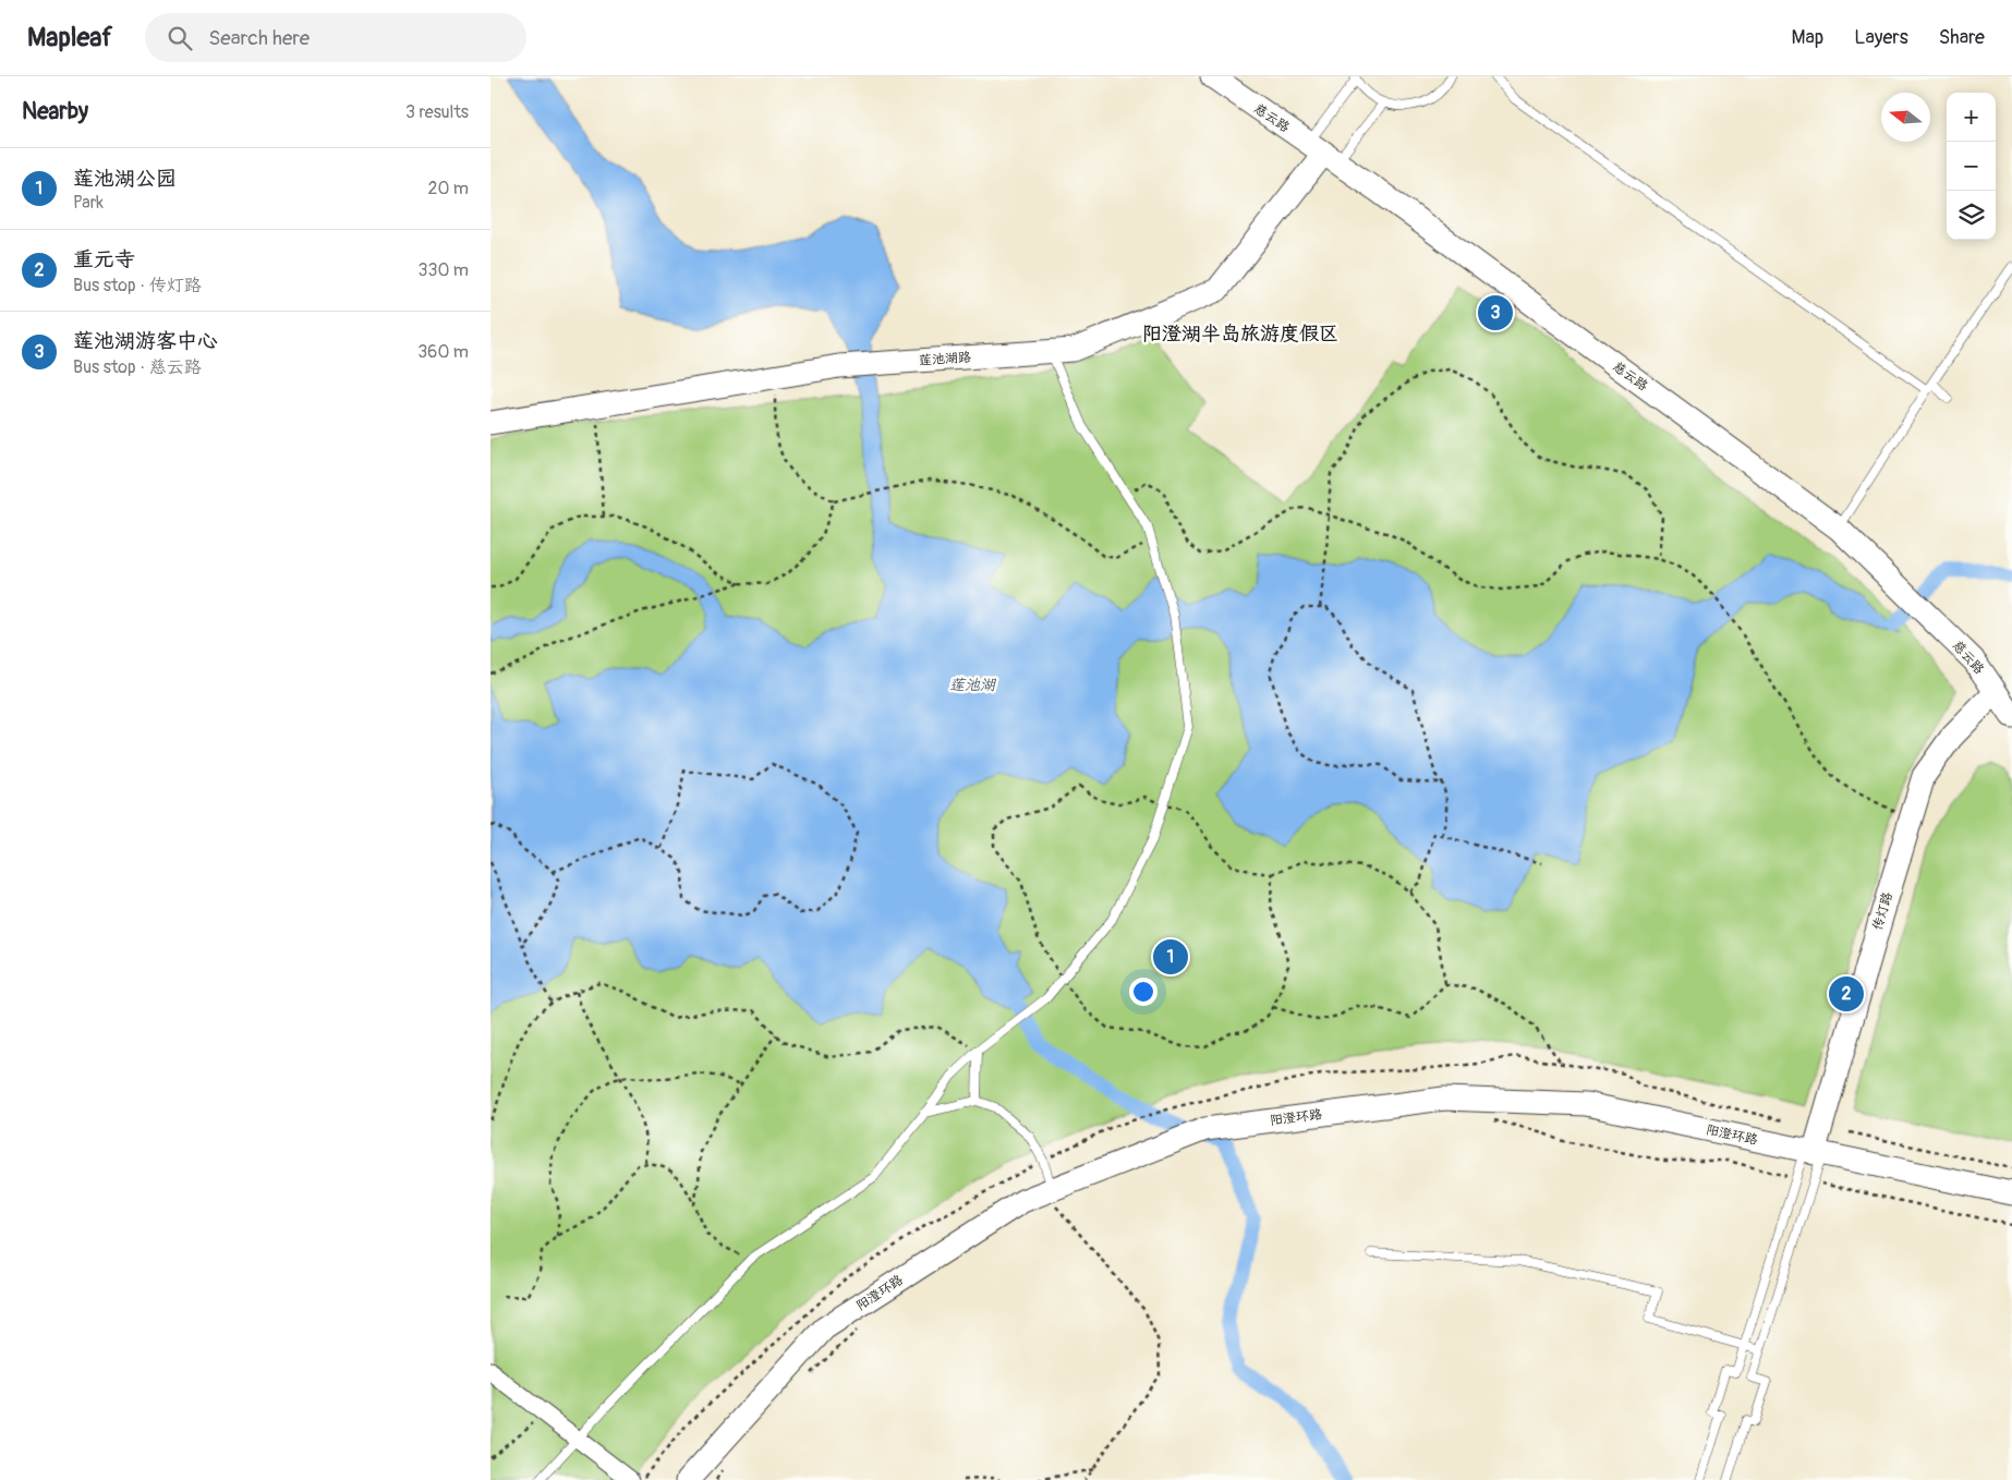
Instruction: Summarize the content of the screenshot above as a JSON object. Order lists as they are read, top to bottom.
{
  "streets": {
    "street": [
      "慈云路",
      "莲池湖路",
      "传灯路",
      "阳澄环路"
    ]
  },
  "crossings": [
    ["慈云路", "莲池湖路"],
    ["慈云路", "传灯路"],
    ["传灯路", "阳澄环路"]
  ],
  "districts": ["阳澄湖半岛旅游度假区"],
  "water": ["莲池湖"],
  "north": "left",
  "page": {
    "header": "Mapleaf",
    "search": "Search here",
    "nav": ["Map", "Layers", "Share"],
    "heading": ["Nearby", "3 results"],
    "map_buttons": ["+", "−"],
    "list": [
      {
        "mark": "1",
        "name": "莲池湖公园",
        "note": "Park",
        "value": "20 m"
      },
      {
        "mark": "2",
        "name": "重元寺",
        "note": "Bus stop · 传灯路",
        "value": "330 m"
      },
      {
        "mark": "3",
        "name": "莲池湖游客中心",
        "note": "Bus stop · 慈云路",
        "value": "360 m"
      }
    ],
    "pins": ["3", "1", "2"]
  }
}
